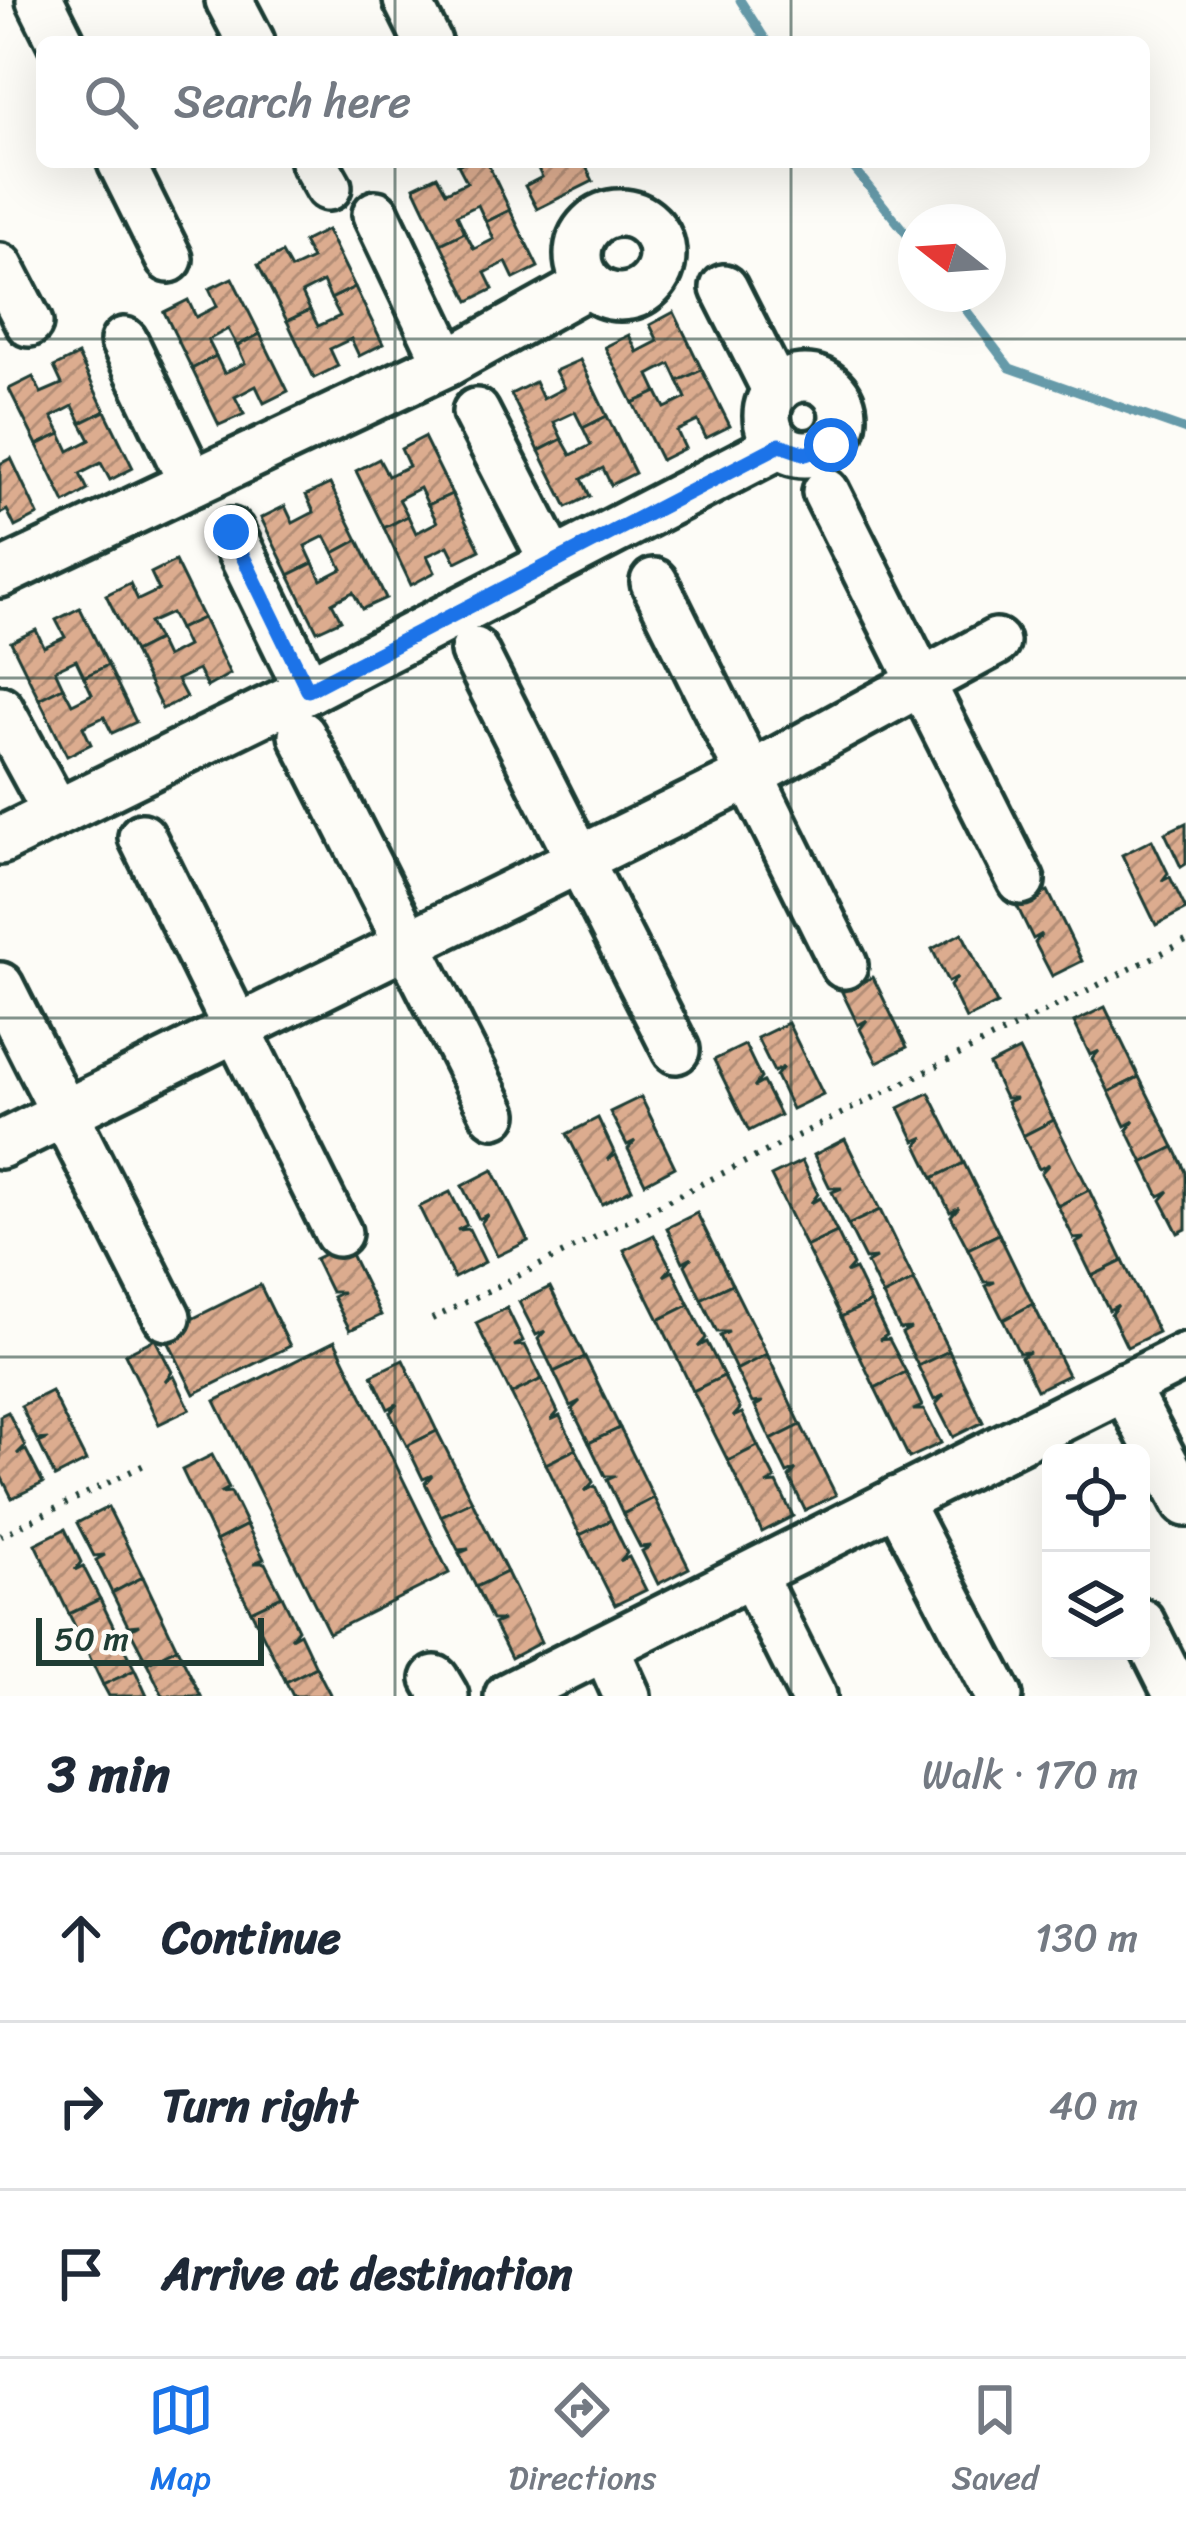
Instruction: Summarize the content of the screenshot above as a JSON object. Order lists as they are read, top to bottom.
{
  "scale_bar": "50 m",
  "north": "left",
  "page": {
    "search": "Search here",
    "scale": "50 m",
    "heading": ["3 min", "Walk · 170 m"],
    "list": [
      ["Continue", "130 m"],
      ["Turn right", "40 m"],
      "Arrive at destination"
    ],
    "nav": ["Map", "Directions", "Saved"]
  }
}
